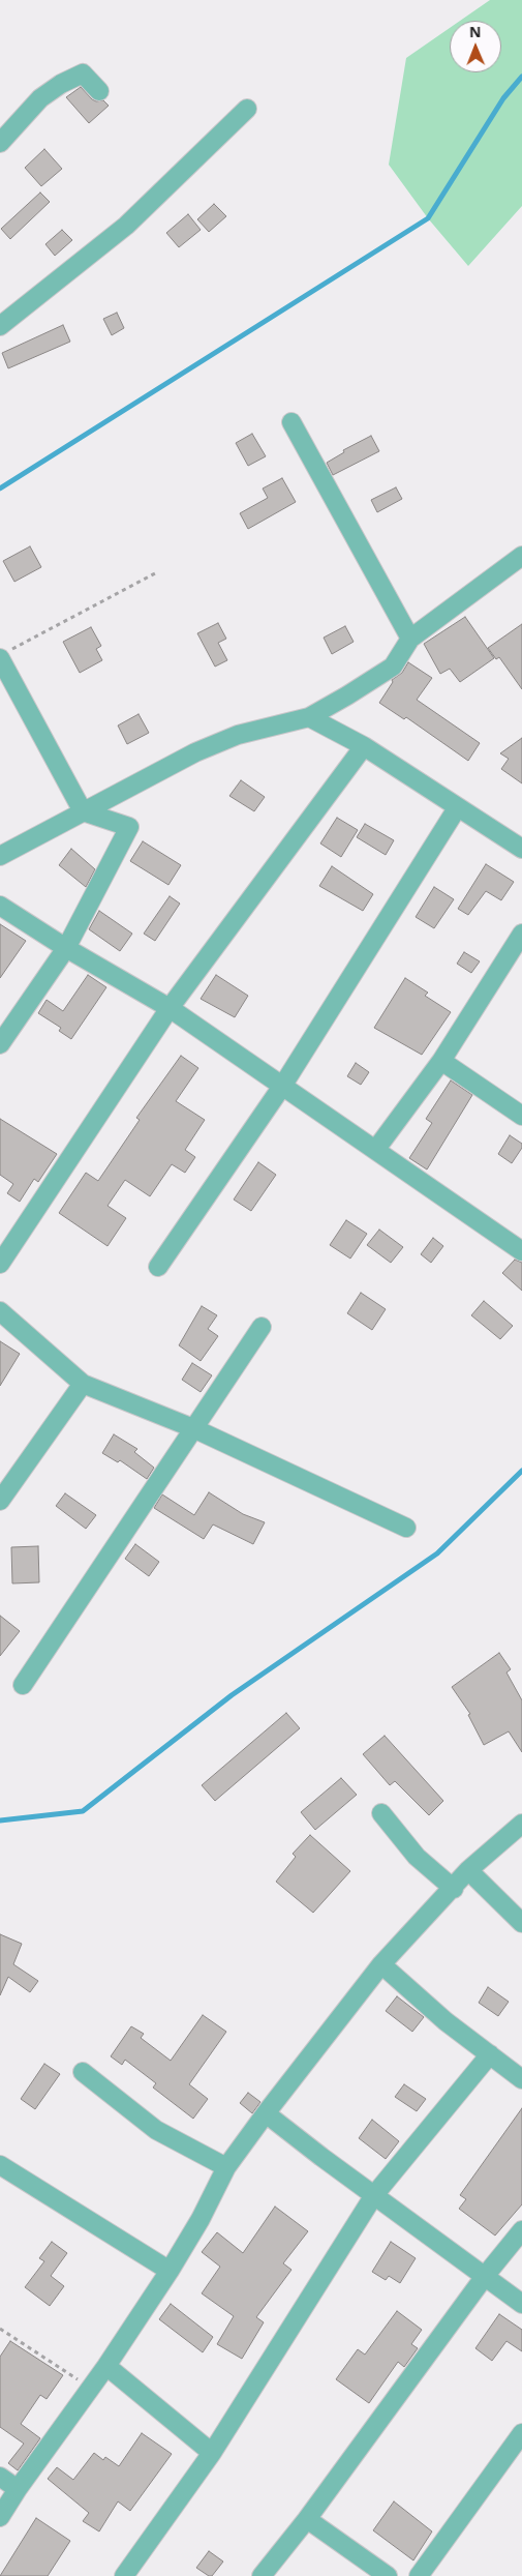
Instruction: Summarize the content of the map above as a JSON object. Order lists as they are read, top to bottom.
{
  "north": "top"
}
